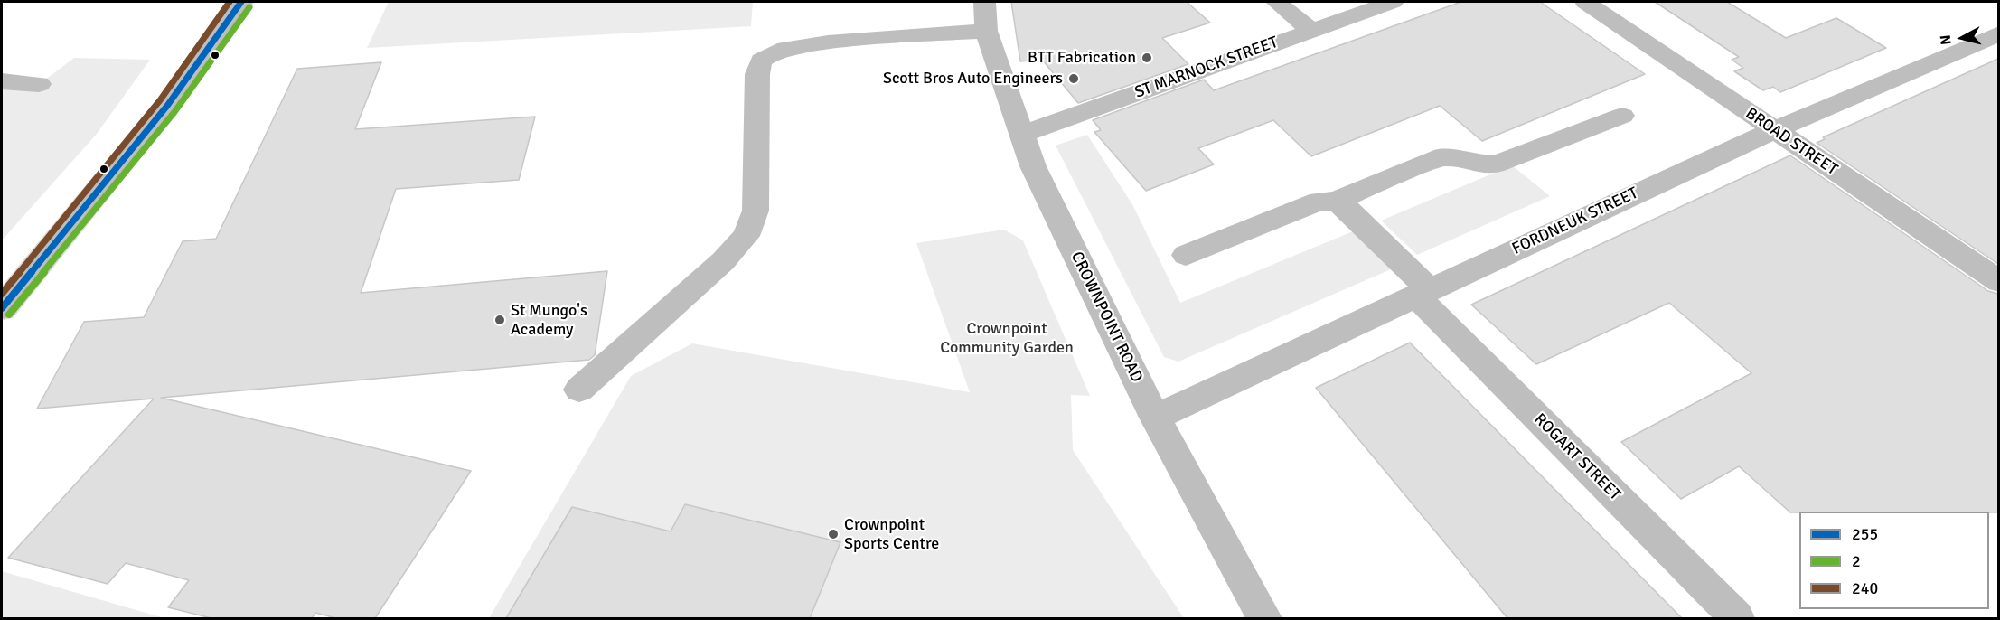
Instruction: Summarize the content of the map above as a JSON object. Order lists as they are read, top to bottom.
{
  "streets": {
    "street": [
      "ST MARNOCK STREET",
      "BROAD STREET",
      "FORDNEUK STREET",
      "CROWNPOINT ROAD",
      "ROGART STREET"
    ]
  },
  "crossings": [
    ["ST MARNOCK STREET", "CROWNPOINT ROAD"],
    ["BROAD STREET", "FORDNEUK STREET"],
    ["FORDNEUK STREET", "CROWNPOINT ROAD"],
    ["FORDNEUK STREET", "ROGART STREET"]
  ],
  "parks": ["Crownpoint Community Garden"],
  "places": [
    "BTT Fabrication",
    "Scott Bros Auto Engineers",
    "St Mungo's Academy",
    "Crownpoint Sports Centre"
  ],
  "lines": ["transit line 255", "transit line 240", "transit line 2"],
  "legend": ["255", "2", "240"],
  "north": "left"
}
